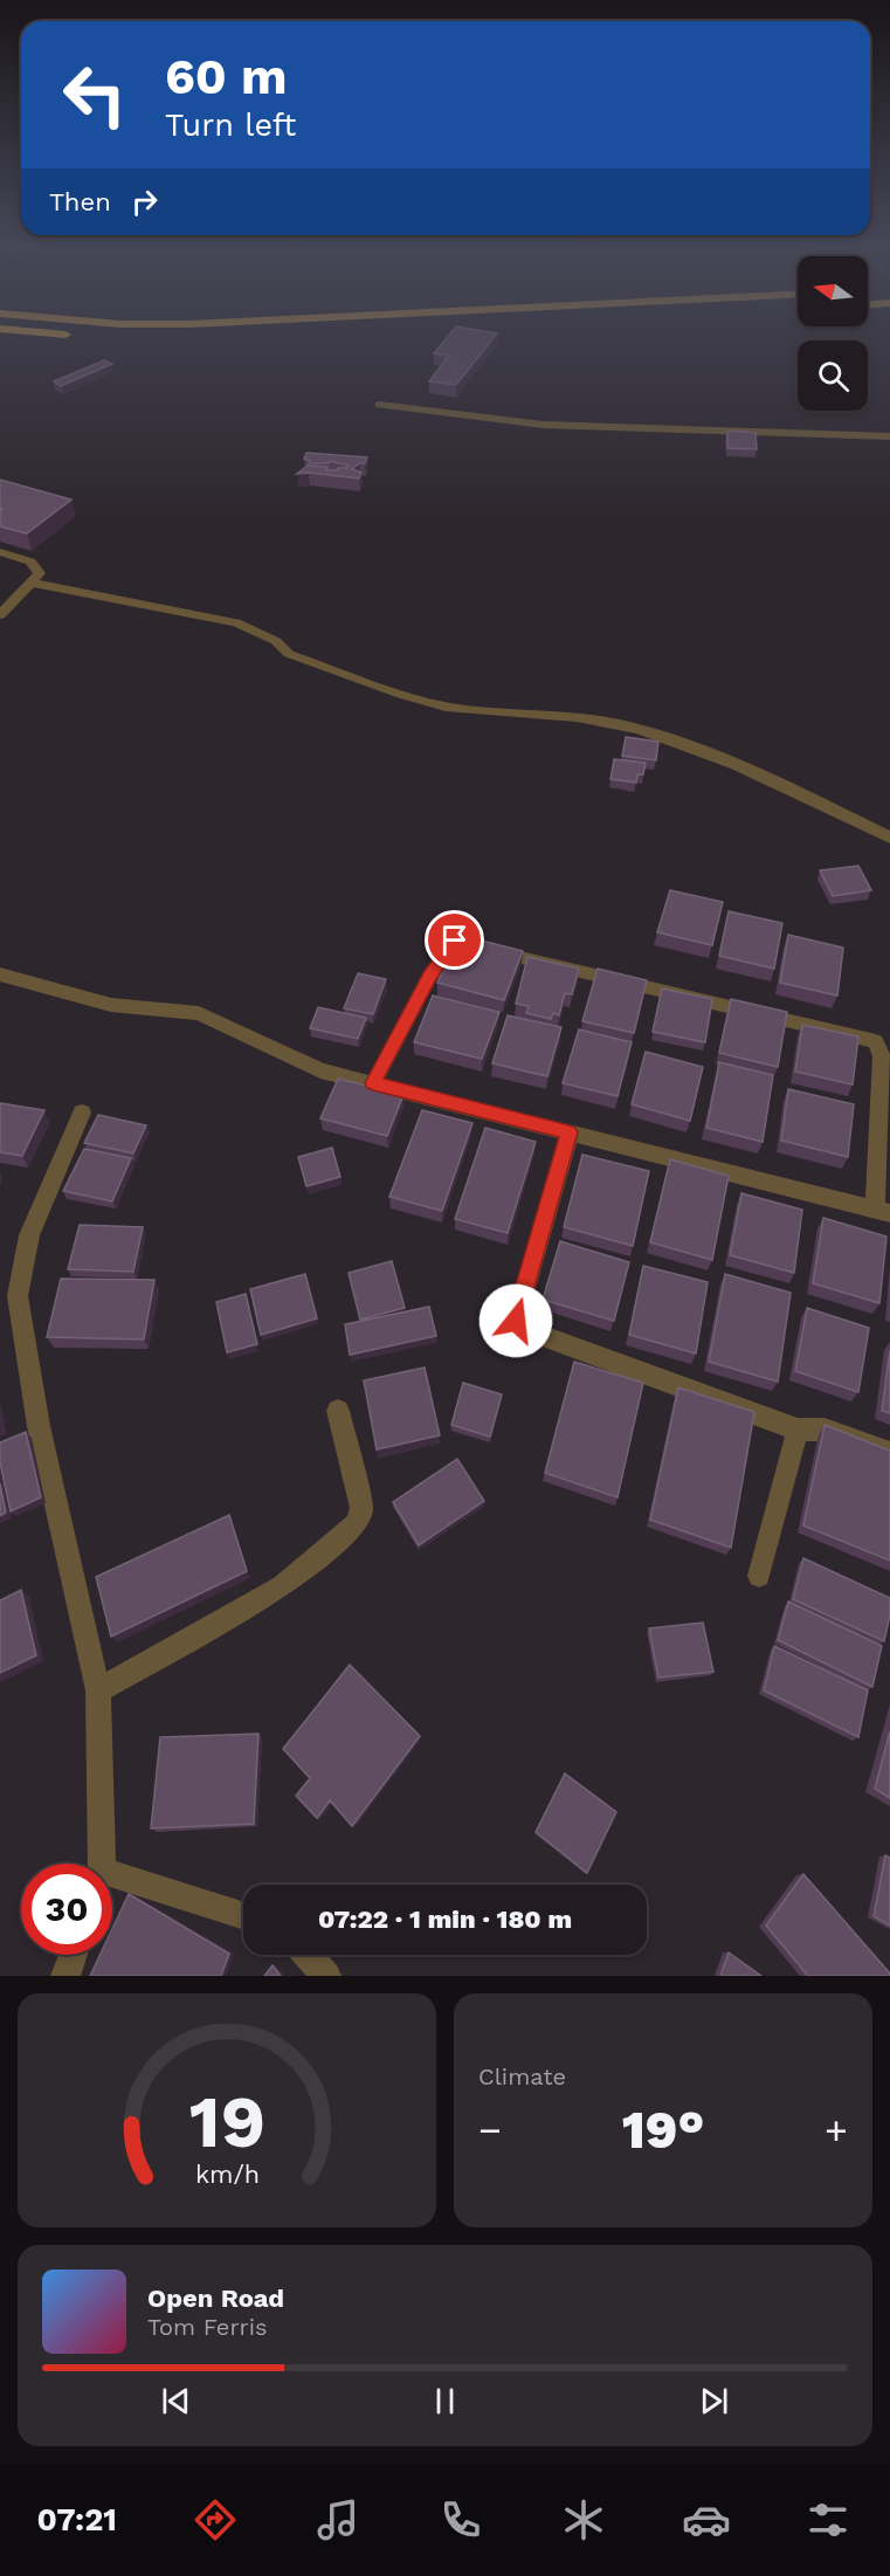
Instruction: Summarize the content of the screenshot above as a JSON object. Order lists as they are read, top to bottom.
{
  "north": "left",
  "page": {
    "turn": ["60 m", "Turn left"],
    "then": "Then",
    "limit": "30",
    "trip": "07:22 · 1 min · 180 m",
    "tile": "Climate",
    "heat": ["−", "19°", "+"],
    "song": ["Open Road", "Tom Ferris"],
    "tabs": "07:21",
    "gauge": ["19", "km/h"]
  }
}
